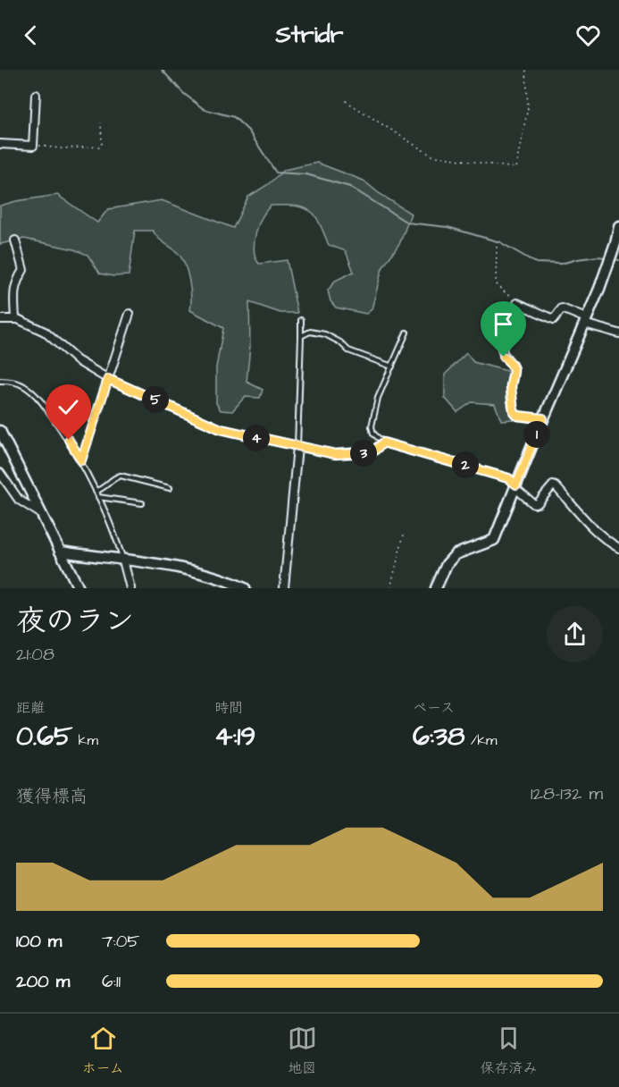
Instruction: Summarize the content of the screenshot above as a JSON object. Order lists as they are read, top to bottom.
{
  "page": {
    "header": "Stridr",
    "pins": [
      "5",
      "1",
      "4",
      "3",
      "2"
    ],
    "heading": ["夜のラン", "21:08"],
    "stats": [
      ["距離", "0.65 km"],
      ["時間", "4:19"],
      ["ペース", "6:38 /km"]
    ],
    "chart": ["獲得標高", "128–132 m"],
    "list": [
      {
        "name": "100 m",
        "note": "7:05"
      },
      {
        "name": "200 m",
        "note": "6:11"
      }
    ],
    "tabs": ["ホーム", "地図", "保存済み"]
  }
}
